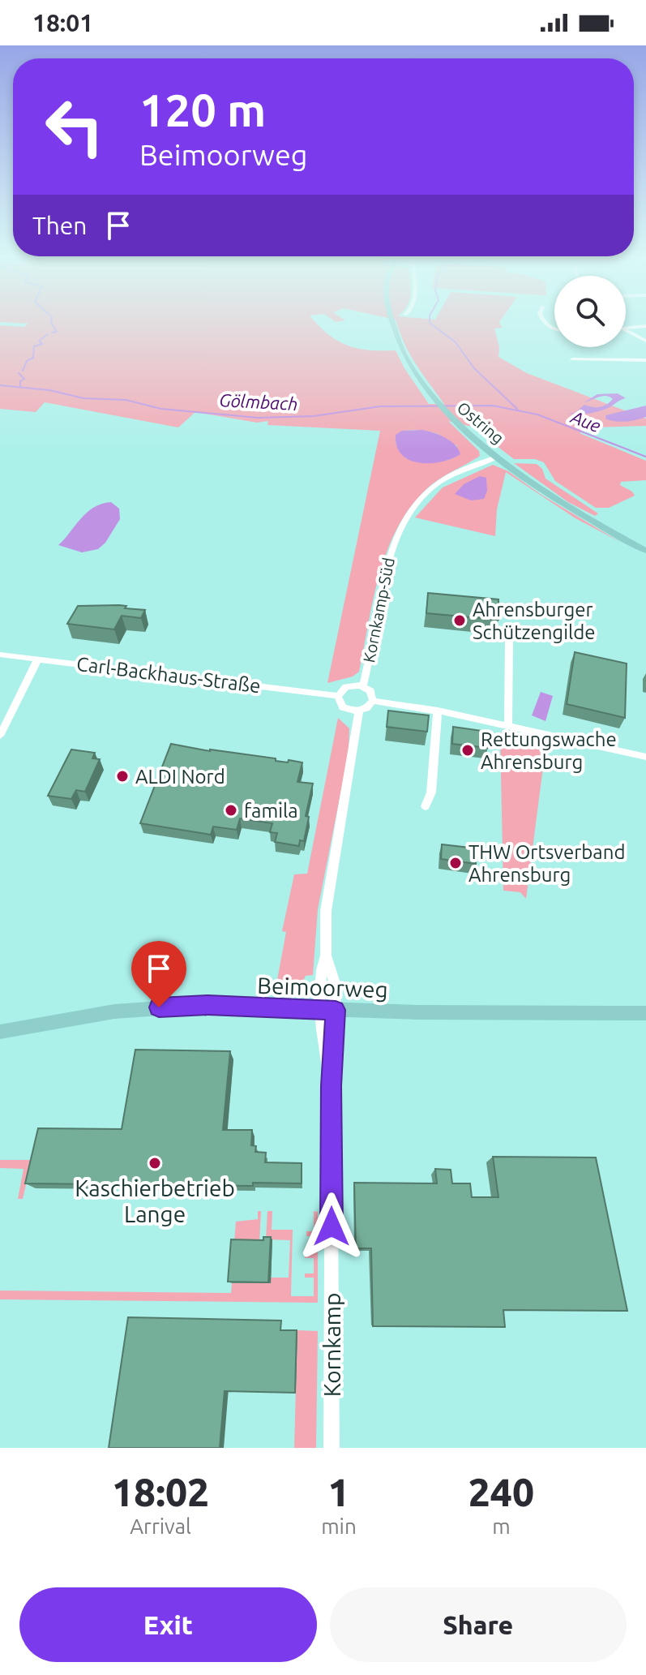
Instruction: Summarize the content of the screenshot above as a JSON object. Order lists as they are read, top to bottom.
{
  "streets": {
    "main road": ["Ostring", "Beimoorweg"],
    "street": ["Kornkamp-Süd", "Carl-Backhaus-Straße", "Kornkamp"]
  },
  "crossings": [
    ["Ostring", "Kornkamp-Süd"],
    ["Kornkamp-Süd", "Carl-Backhaus-Straße"],
    ["Beimoorweg", "Kornkamp"]
  ],
  "water": ["Gölmbach", "Aue"],
  "places": [
    "Ahrensburger Schützengilde",
    "Rettungswache Ahrensburg",
    "ALDI Nord",
    "famila",
    "THW Ortsverband Ahrensburg",
    "Kaschierbetrieb Lange"
  ],
  "page": {
    "status": "18:01",
    "turn": ["120 m", "Beimoorweg"],
    "then": "Then",
    "eta": [
      "18:02",
      "Arrival",
      "1",
      "min",
      "240",
      "m"
    ],
    "buttons": ["Exit", "Share"]
  }
}
